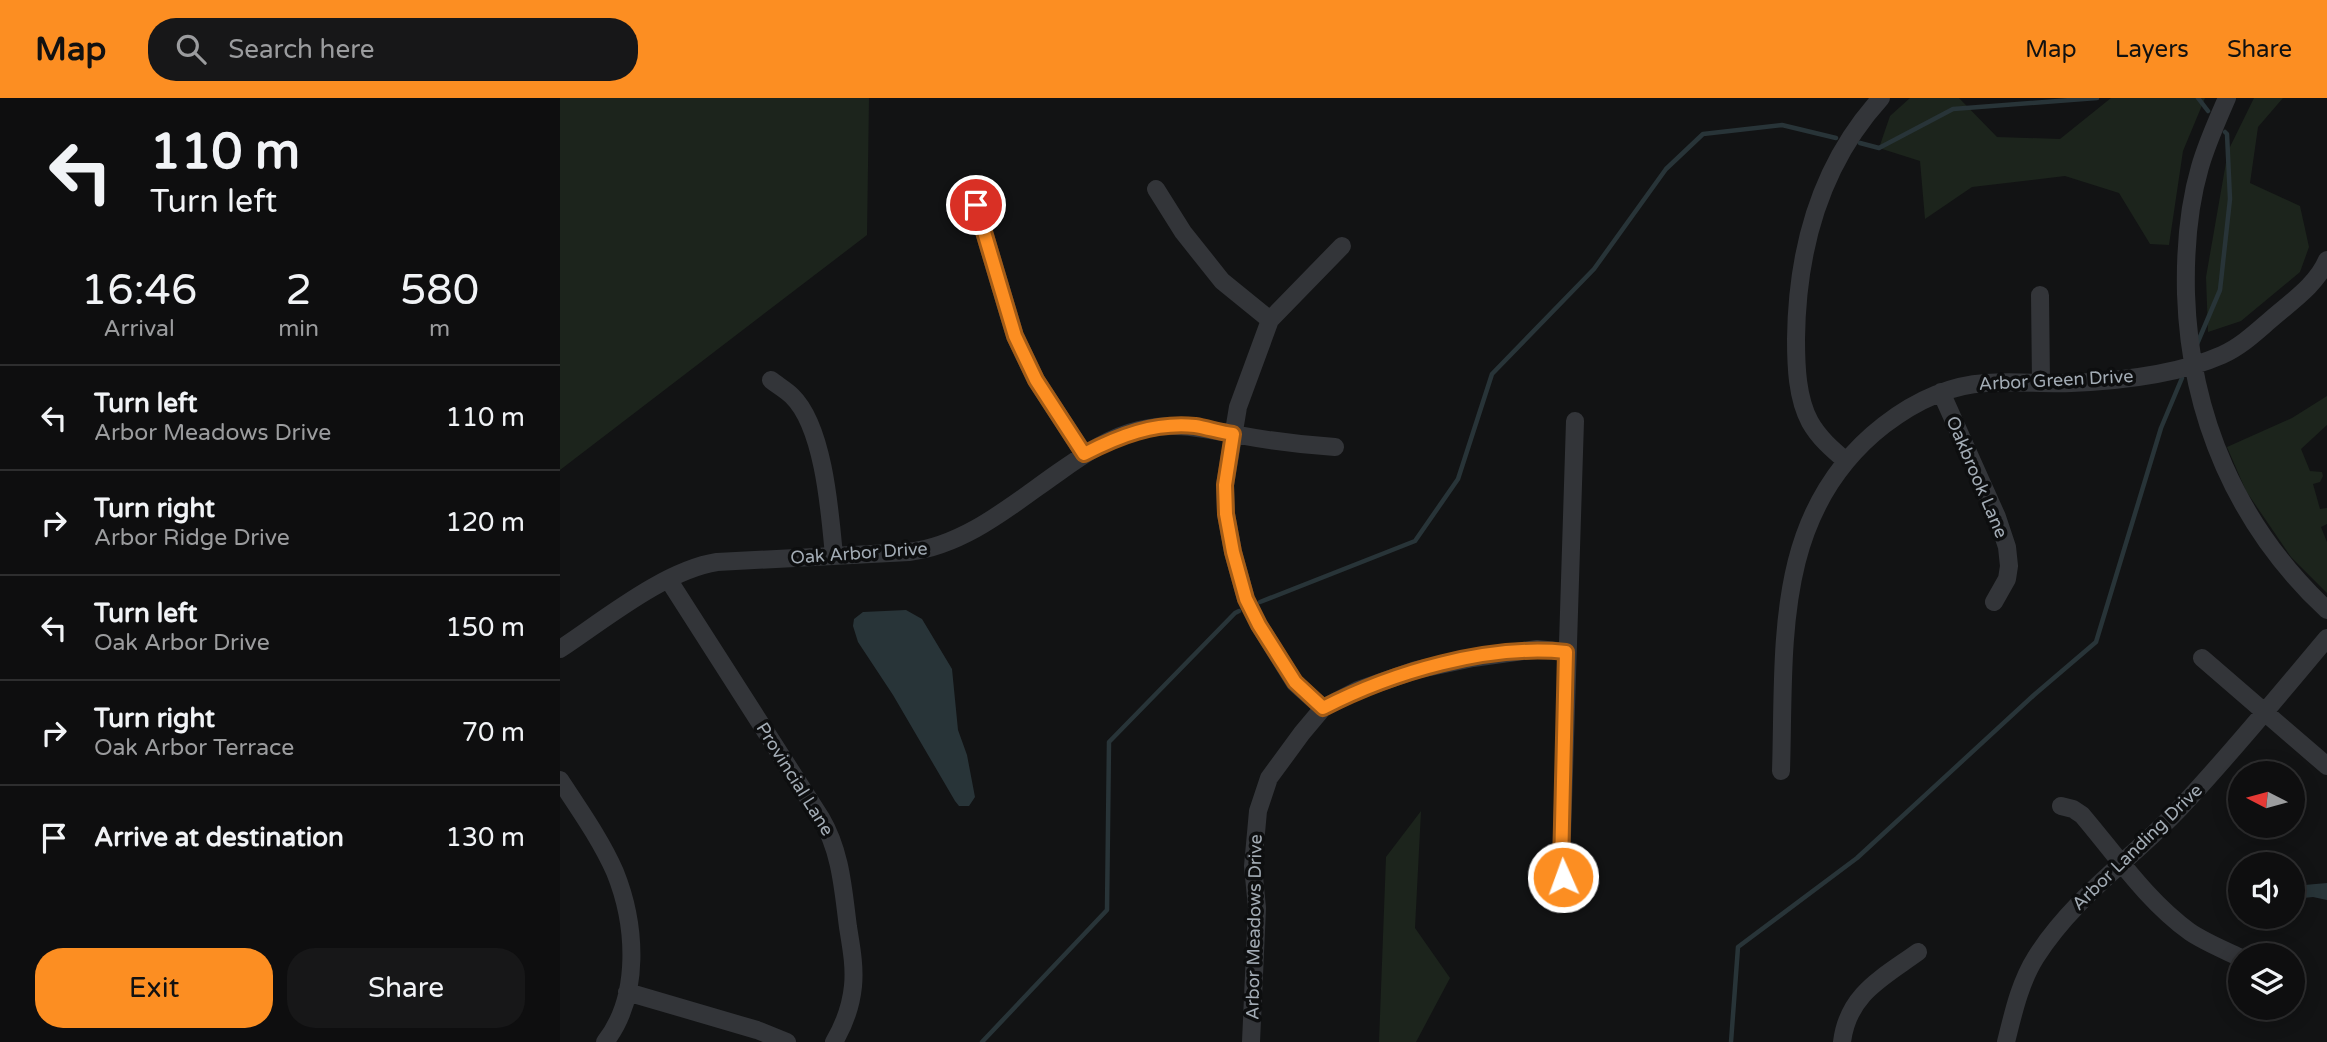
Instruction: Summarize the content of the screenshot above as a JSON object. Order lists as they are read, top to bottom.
{
  "streets": {
    "street": [
      "Arbor Green Drive",
      "Oakbrook Lane",
      "Oak Arbor Drive",
      "Provincial Lane",
      "Arbor Landing Drive",
      "Arbor Meadows Drive"
    ]
  },
  "crossings": [
    ["Arbor Green Drive", "Oakbrook Lane"],
    ["Oak Arbor Drive", "Provincial Lane"]
  ],
  "north": "left",
  "page": {
    "header": "Map",
    "search": "Search here",
    "nav": ["Map", "Layers", "Share"],
    "turn": ["110 m", "Turn left"],
    "eta": [
      "16:46",
      "Arrival",
      "2",
      "min",
      "580",
      "m"
    ],
    "list": [
      {
        "name": "Turn left",
        "note": "Arbor Meadows Drive",
        "value": "110 m"
      },
      {
        "name": "Turn right",
        "note": "Arbor Ridge Drive",
        "value": "120 m"
      },
      {
        "name": "Turn left",
        "note": "Oak Arbor Drive",
        "value": "150 m"
      },
      {
        "name": "Turn right",
        "note": "Oak Arbor Terrace",
        "value": "70 m"
      },
      {
        "name": "Arrive at destination",
        "value": "130 m"
      }
    ],
    "buttons": ["Exit", "Share"]
  }
}
